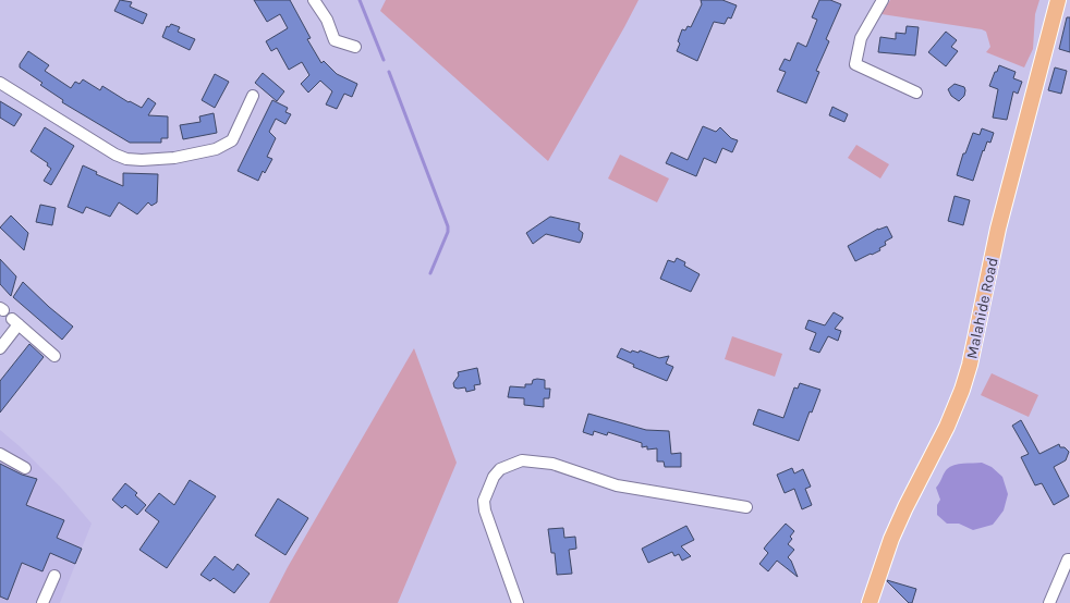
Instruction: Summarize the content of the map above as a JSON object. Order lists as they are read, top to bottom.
{
  "streets": {
    "main road": ["Malahide Road"]
  }
}
